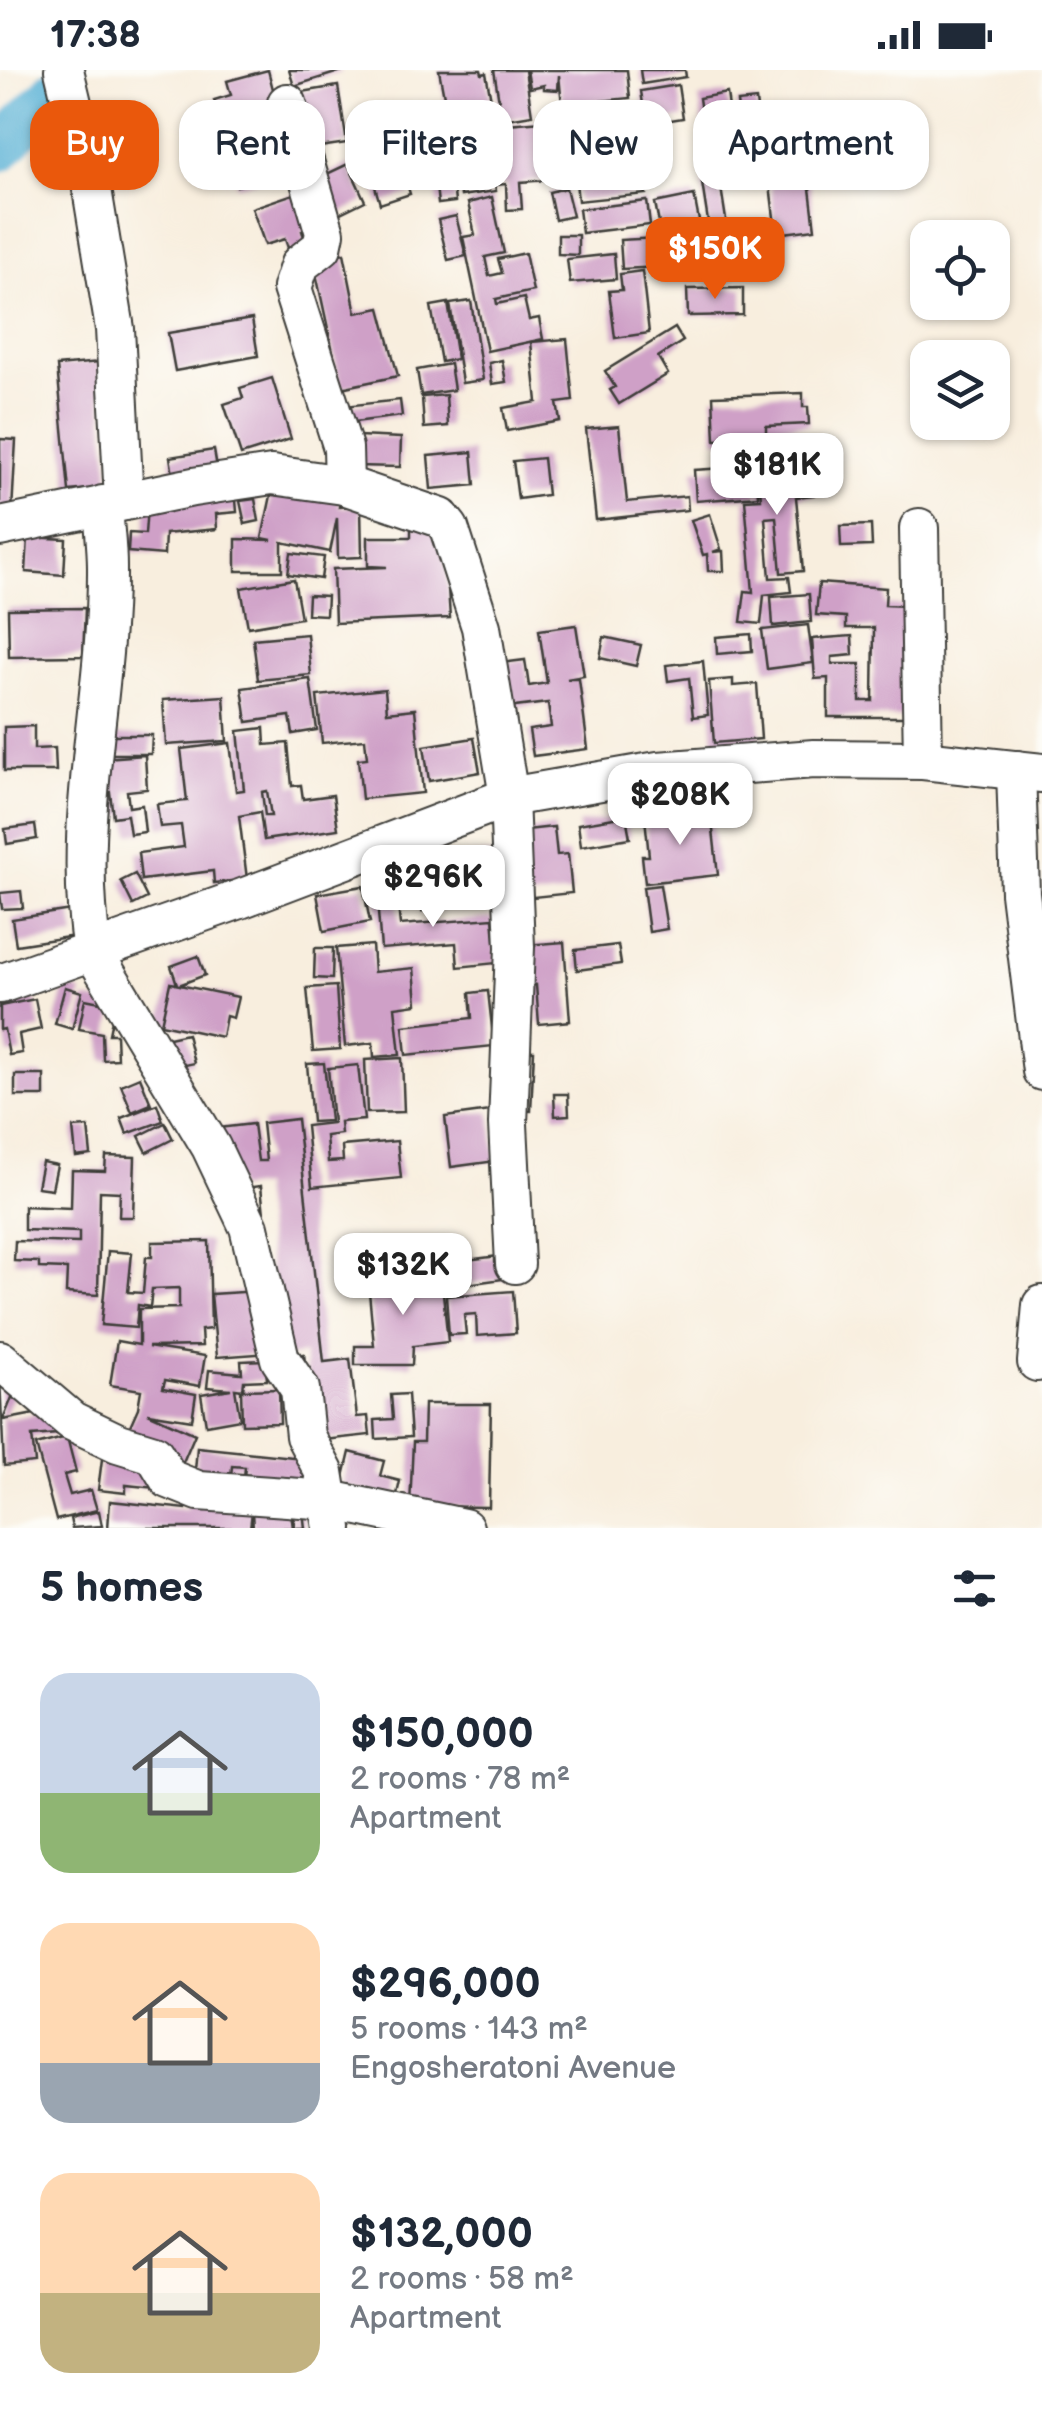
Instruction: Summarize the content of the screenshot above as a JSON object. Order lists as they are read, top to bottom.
{
  "page": {
    "status": "17:38",
    "chip": [
      "Buy",
      "Rent",
      "Filters",
      "New",
      "Apartment"
    ],
    "price": [
      "$150K",
      "$181K",
      "$208K",
      "$296K",
      "$132K"
    ],
    "heading": "5 homes",
    "list": [
      {
        "name": "$150,000",
        "note": "2 rooms · 78 m² · Apartment"
      },
      {
        "name": "$296,000",
        "note": "5 rooms · 143 m² · Engosheratoni Avenue"
      },
      {
        "name": "$132,000",
        "note": "2 rooms · 58 m² · Apartment"
      }
    ]
  }
}
